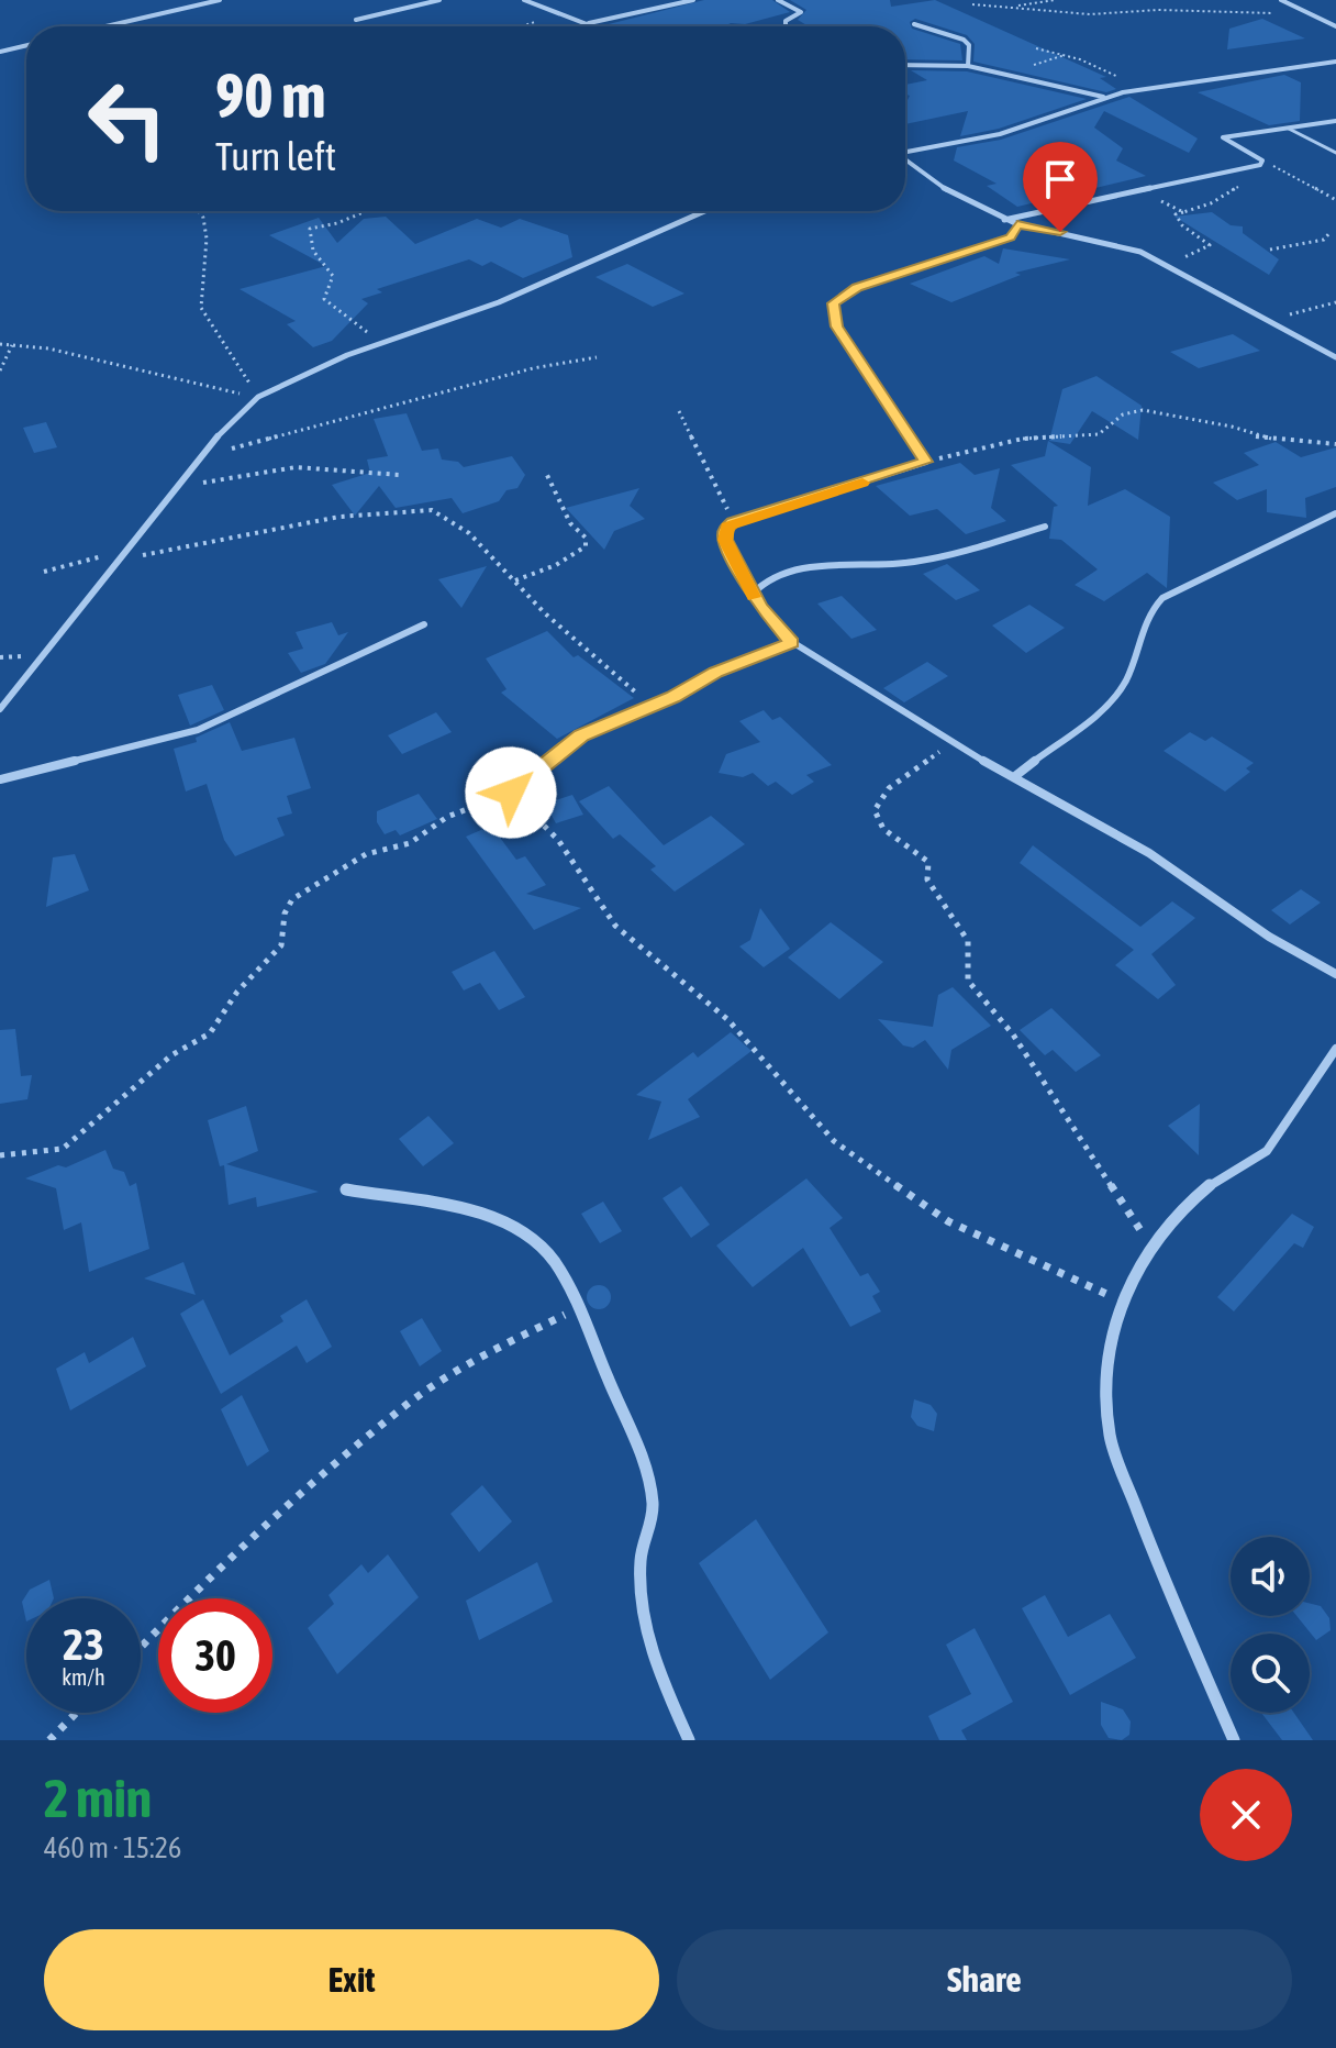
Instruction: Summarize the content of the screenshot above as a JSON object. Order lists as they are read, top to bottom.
{
  "page": {
    "turn": ["90 m", "Turn left"],
    "speed": "23 km/h",
    "limit": "30",
    "heading": ["2 min", "460 m · 15:26"],
    "buttons": ["Exit", "Share"]
  }
}
